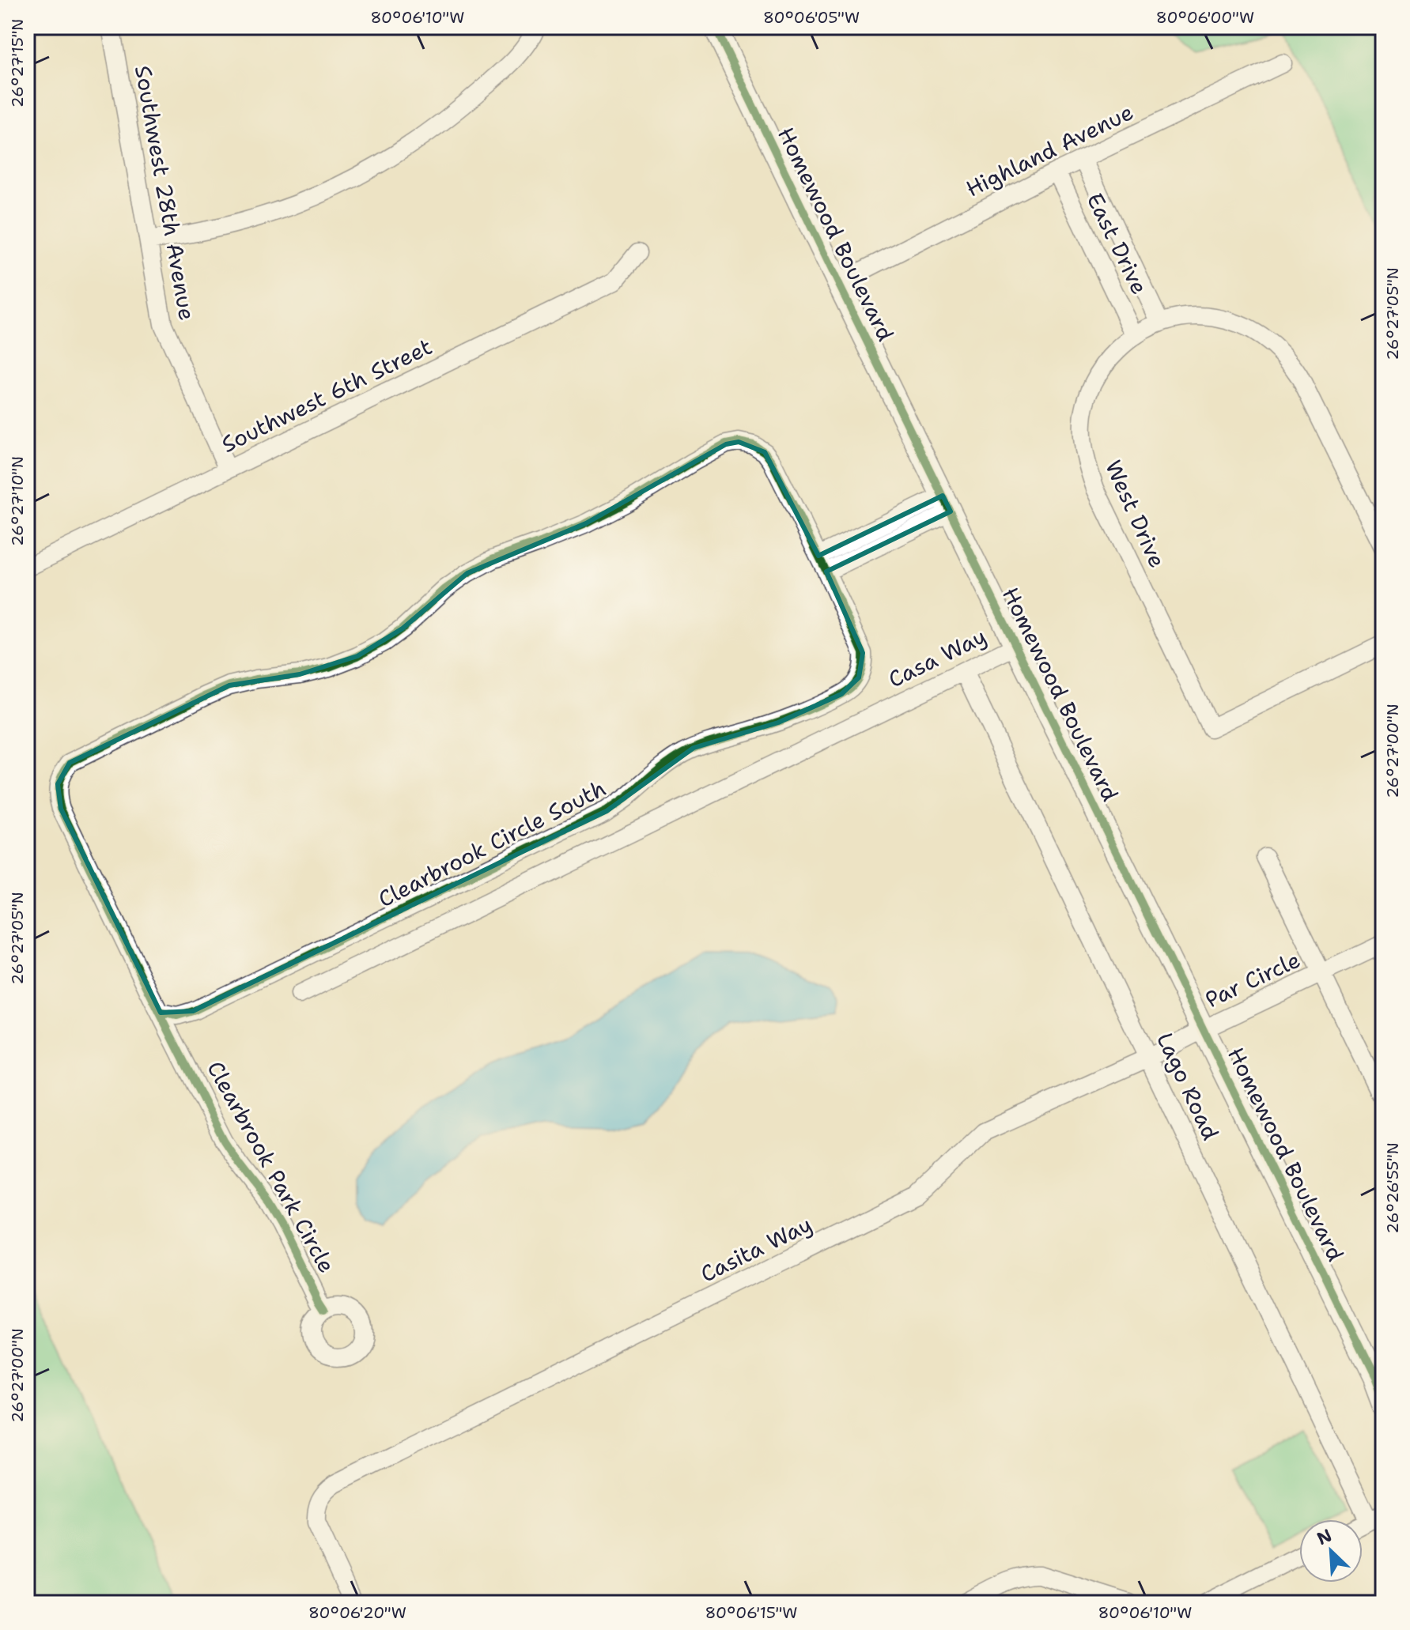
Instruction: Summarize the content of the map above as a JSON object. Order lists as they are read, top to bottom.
{
  "streets": {
    "street": [
      "Highland Avenue",
      "Southwest 28th Avenue",
      "Homewood Boulevard",
      "East Drive",
      "Southwest 6th Street",
      "West Drive",
      "Casa Way",
      "Clearbrook Circle South",
      "Par Circle",
      "Lago Road",
      "Clearbrook Park Circle",
      "Casita Way"
    ]
  },
  "crossings": [
    ["Highland Avenue", "Homewood Boulevard"],
    ["Highland Avenue", "East Drive"],
    ["Southwest 28th Avenue", "Southwest 6th Street"],
    ["Homewood Boulevard", "Casa Way"],
    ["Homewood Boulevard", "Par Circle"],
    ["Homewood Boulevard", "Casita Way"],
    ["East Drive", "West Drive"],
    ["Casa Way", "Lago Road"],
    ["Clearbrook Circle South", "Clearbrook Park Circle"],
    ["Par Circle", "Casita Way"],
    ["Lago Road", "Casita Way"]
  ],
  "north": "top left",
  "coordinates": [
    "80°06'10\"W",
    "80°06'05\"W",
    "80°06'00\"W",
    "26°27'15\"N",
    "26°27'05\"N",
    "26°27'10\"N",
    "26°27'00\"N",
    "26°26'55\"N",
    "80°06'20\"W",
    "80°06'15\"W"
  ]
}
